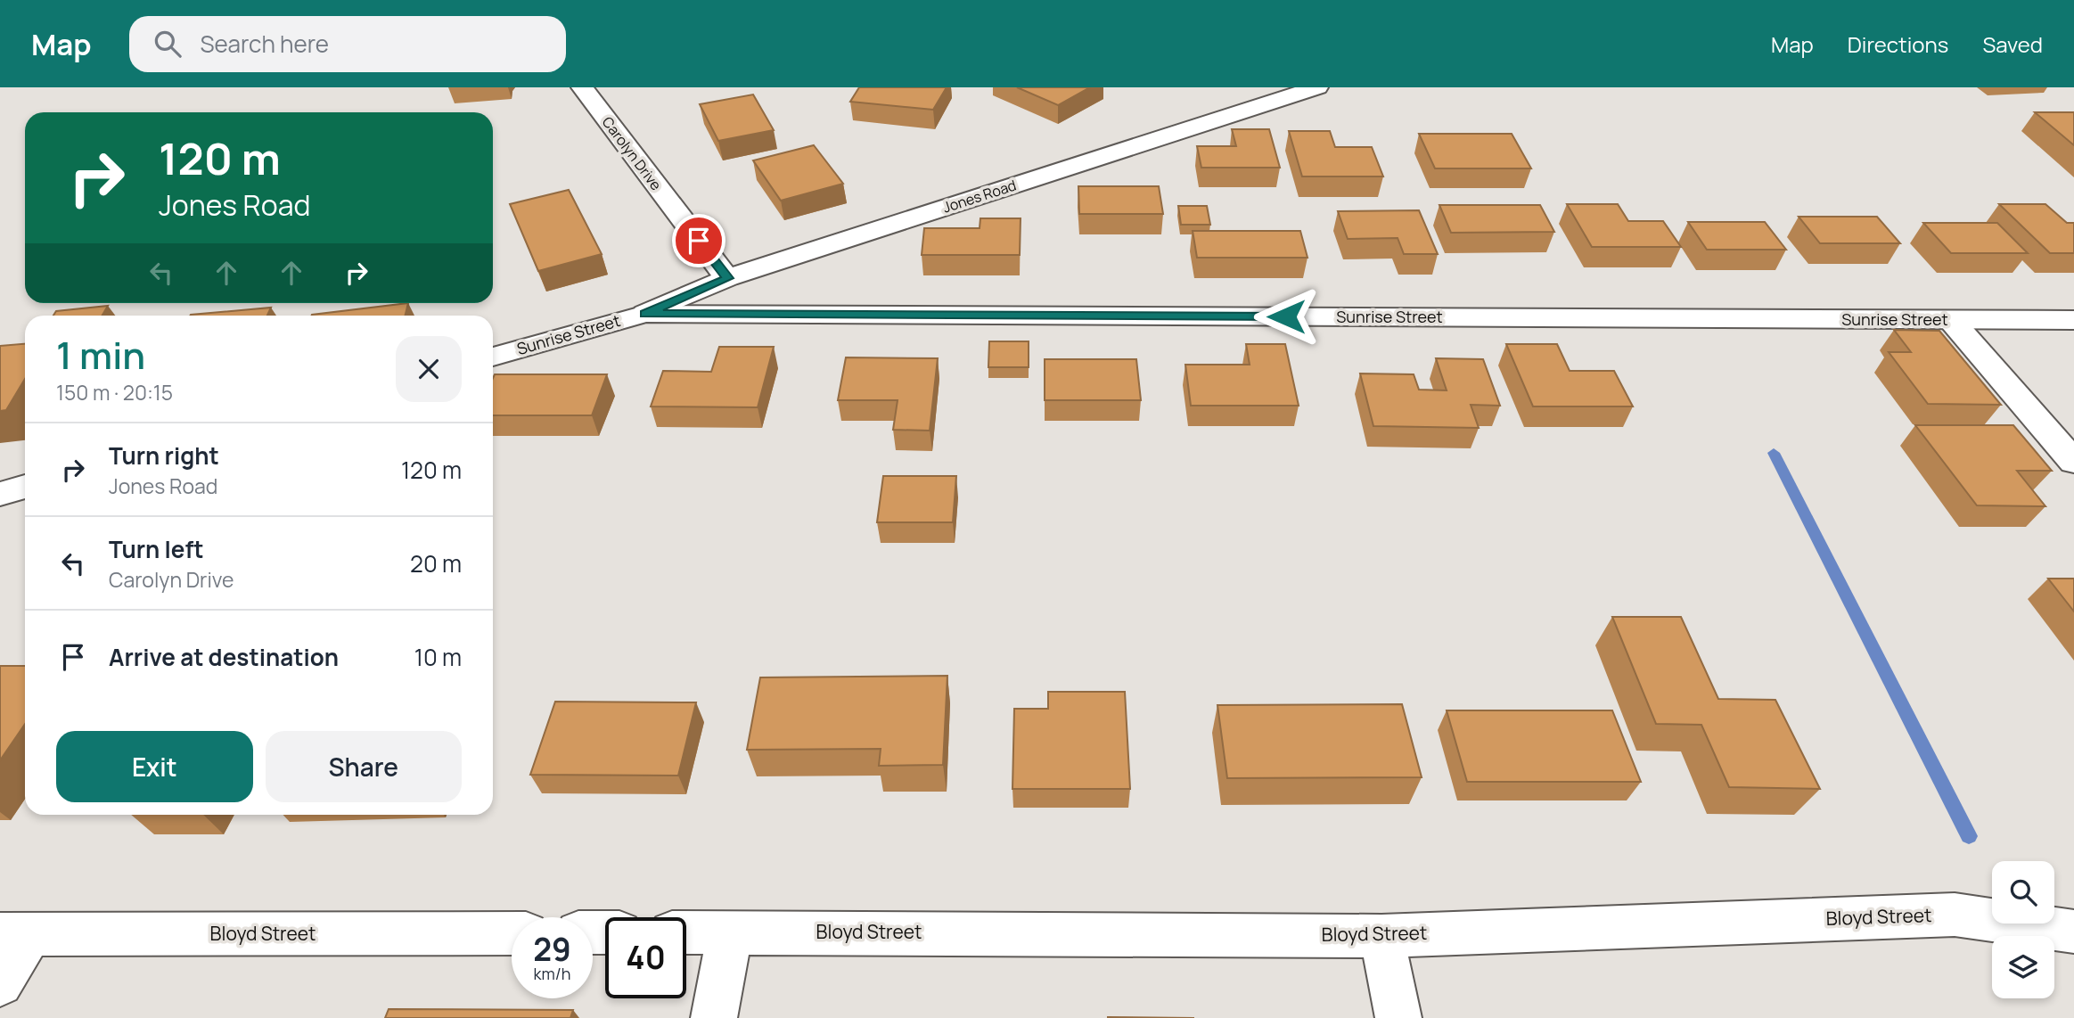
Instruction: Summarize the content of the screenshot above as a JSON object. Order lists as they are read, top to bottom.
{
  "streets": {
    "street": [
      "Carolyn Drive",
      "Jones Road",
      "Sunrise Street",
      "Bloyd Street"
    ]
  },
  "crossings": [
    ["Carolyn Drive", "Jones Road"],
    ["Jones Road", "Sunrise Street"]
  ],
  "page": {
    "header": "Map",
    "search": "Search here",
    "nav": ["Map", "Directions", "Saved"],
    "turn": ["120 m", "Jones Road"],
    "heading": ["1 min", "150 m · 20:15"],
    "list": [
      {
        "name": "Turn right",
        "note": "Jones Road",
        "value": "120 m"
      },
      {
        "name": "Turn left",
        "note": "Carolyn Drive",
        "value": "20 m"
      },
      {
        "name": "Arrive at destination",
        "value": "10 m"
      }
    ],
    "buttons": ["Exit", "Share"],
    "speed": "29 km/h",
    "limit": "40"
  }
}
